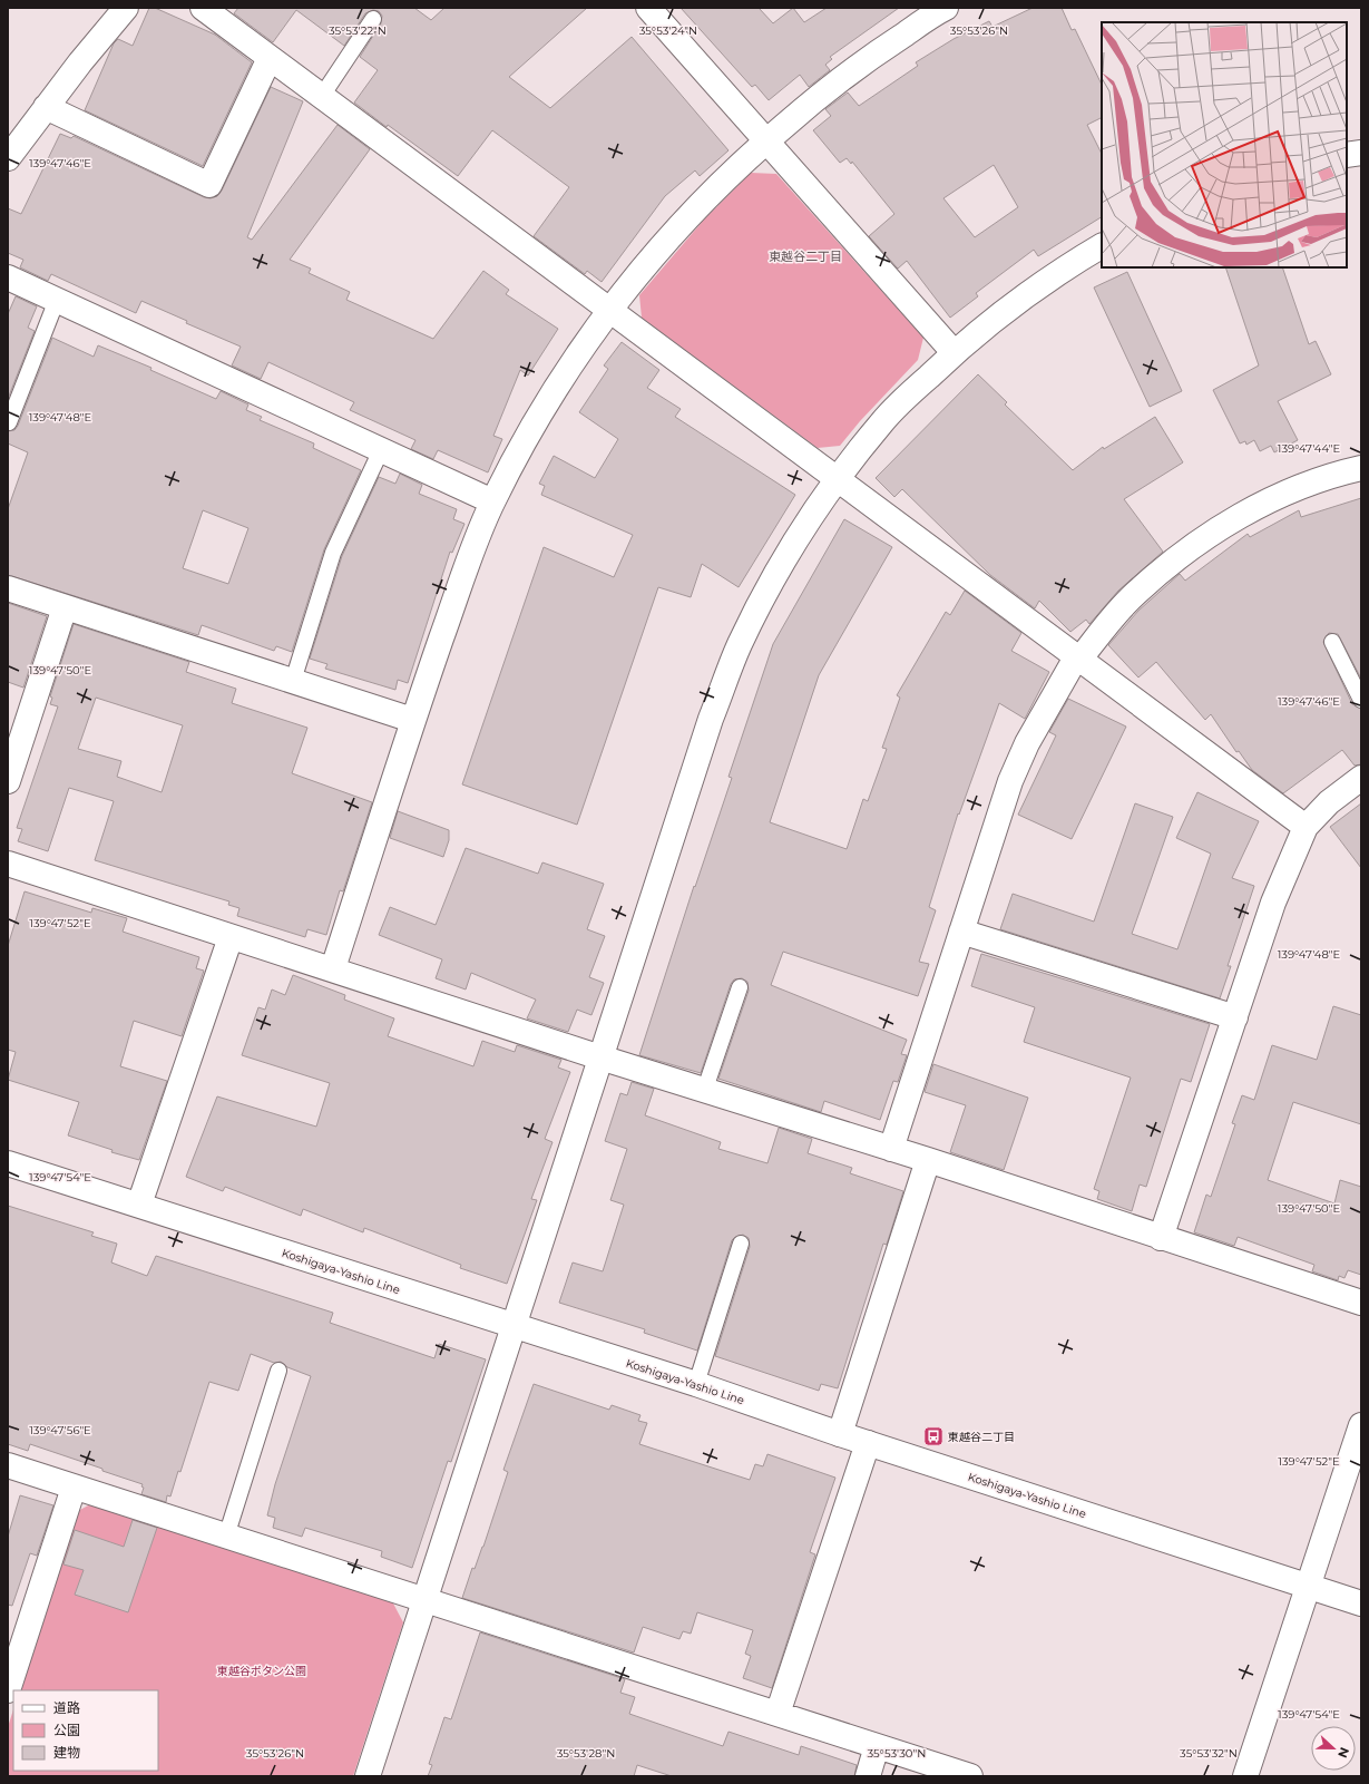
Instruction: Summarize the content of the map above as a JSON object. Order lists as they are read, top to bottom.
{
  "streets": {
    "street": ["Koshigaya-Yashio Line"]
  },
  "districts": ["東越谷二丁目"],
  "parks": ["東越谷ボタン公園"],
  "places": {
    "bus stop": ["東越谷二丁目"]
  },
  "legend": ["道路", "公園", "建物"],
  "north": "right",
  "coordinates": [
    "35°53'22\"N",
    "35°53'24\"N",
    "35°53'26\"N",
    "139°47'46\"E",
    "139°47'48\"E",
    "139°47'44\"E",
    "139°47'50\"E",
    "139°47'52\"E",
    "139°47'54\"E",
    "139°47'56\"E",
    "35°53'28\"N",
    "35°53'30\"N",
    "35°53'32\"N"
  ]
}
